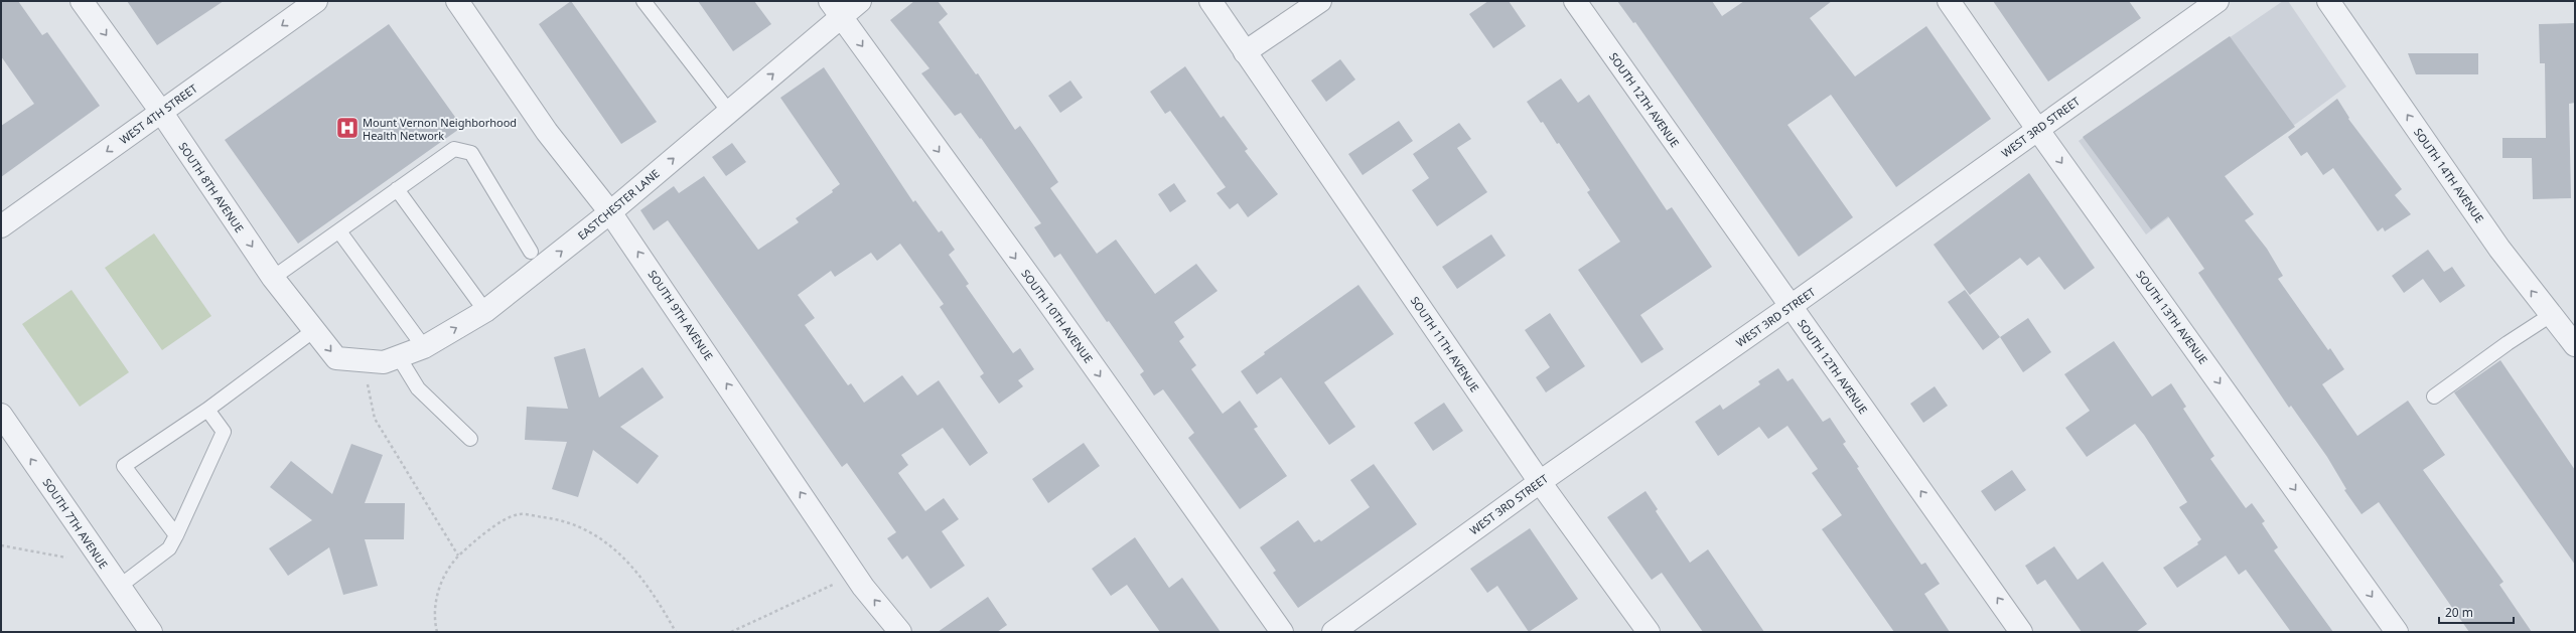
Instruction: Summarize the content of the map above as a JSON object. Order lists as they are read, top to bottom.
{
  "streets": {
    "street": [
      "SOUTH 12TH AVENUE",
      "WEST 4TH STREET",
      "WEST 3RD STREET",
      "SOUTH 14TH AVENUE",
      "SOUTH 8TH AVENUE",
      "EASTCHESTER LANE",
      "SOUTH 9TH AVENUE",
      "SOUTH 10TH AVENUE",
      "SOUTH 13TH AVENUE",
      "SOUTH 11TH AVENUE",
      "SOUTH 7TH AVENUE"
    ]
  },
  "crossings": [
    ["SOUTH 12TH AVENUE", "WEST 3RD STREET"],
    ["WEST 4TH STREET", "SOUTH 8TH AVENUE"],
    ["WEST 3RD STREET", "SOUTH 13TH AVENUE"],
    ["WEST 3RD STREET", "SOUTH 11TH AVENUE"],
    ["SOUTH 8TH AVENUE", "EASTCHESTER LANE"],
    ["EASTCHESTER LANE", "SOUTH 9TH AVENUE"],
    ["EASTCHESTER LANE", "SOUTH 10TH AVENUE"]
  ],
  "one_way": [
    "SOUTH 12TH AVENUE",
    "WEST 4TH STREET",
    "SOUTH 14TH AVENUE",
    "SOUTH 8TH AVENUE",
    "EASTCHESTER LANE",
    "SOUTH 9TH AVENUE",
    "SOUTH 10TH AVENUE",
    "SOUTH 13TH AVENUE",
    "SOUTH 7TH AVENUE"
  ],
  "places": {
    "hospital": ["Mount Vernon Neighborhood Health Network"]
  },
  "scale_bar": "20 m"
}
